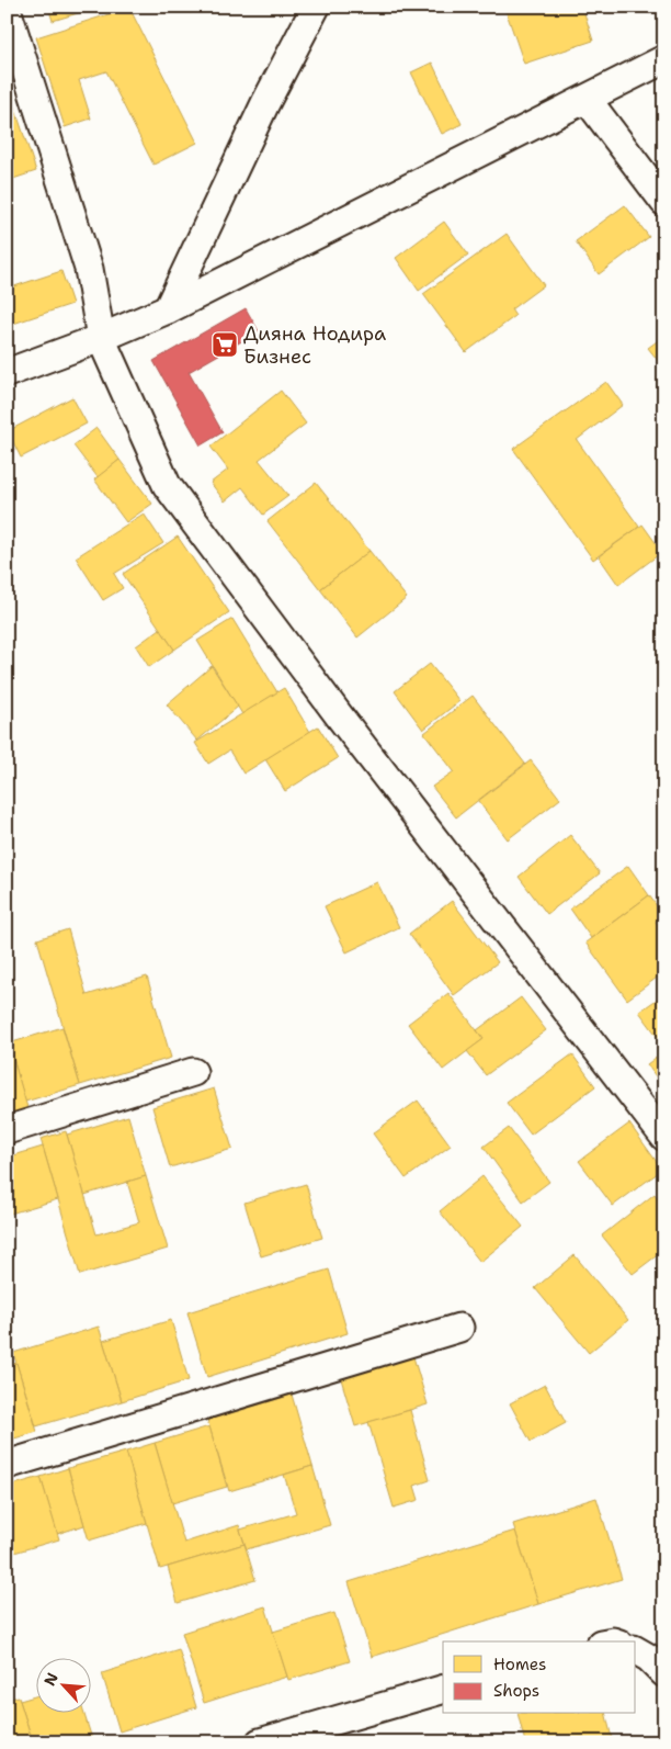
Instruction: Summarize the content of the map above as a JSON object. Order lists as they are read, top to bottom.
{
  "places": {
    "supermarket": ["Дияна Нодира Бизнес"]
  },
  "legend": ["Homes", "Shops"],
  "north": "top left"
}
